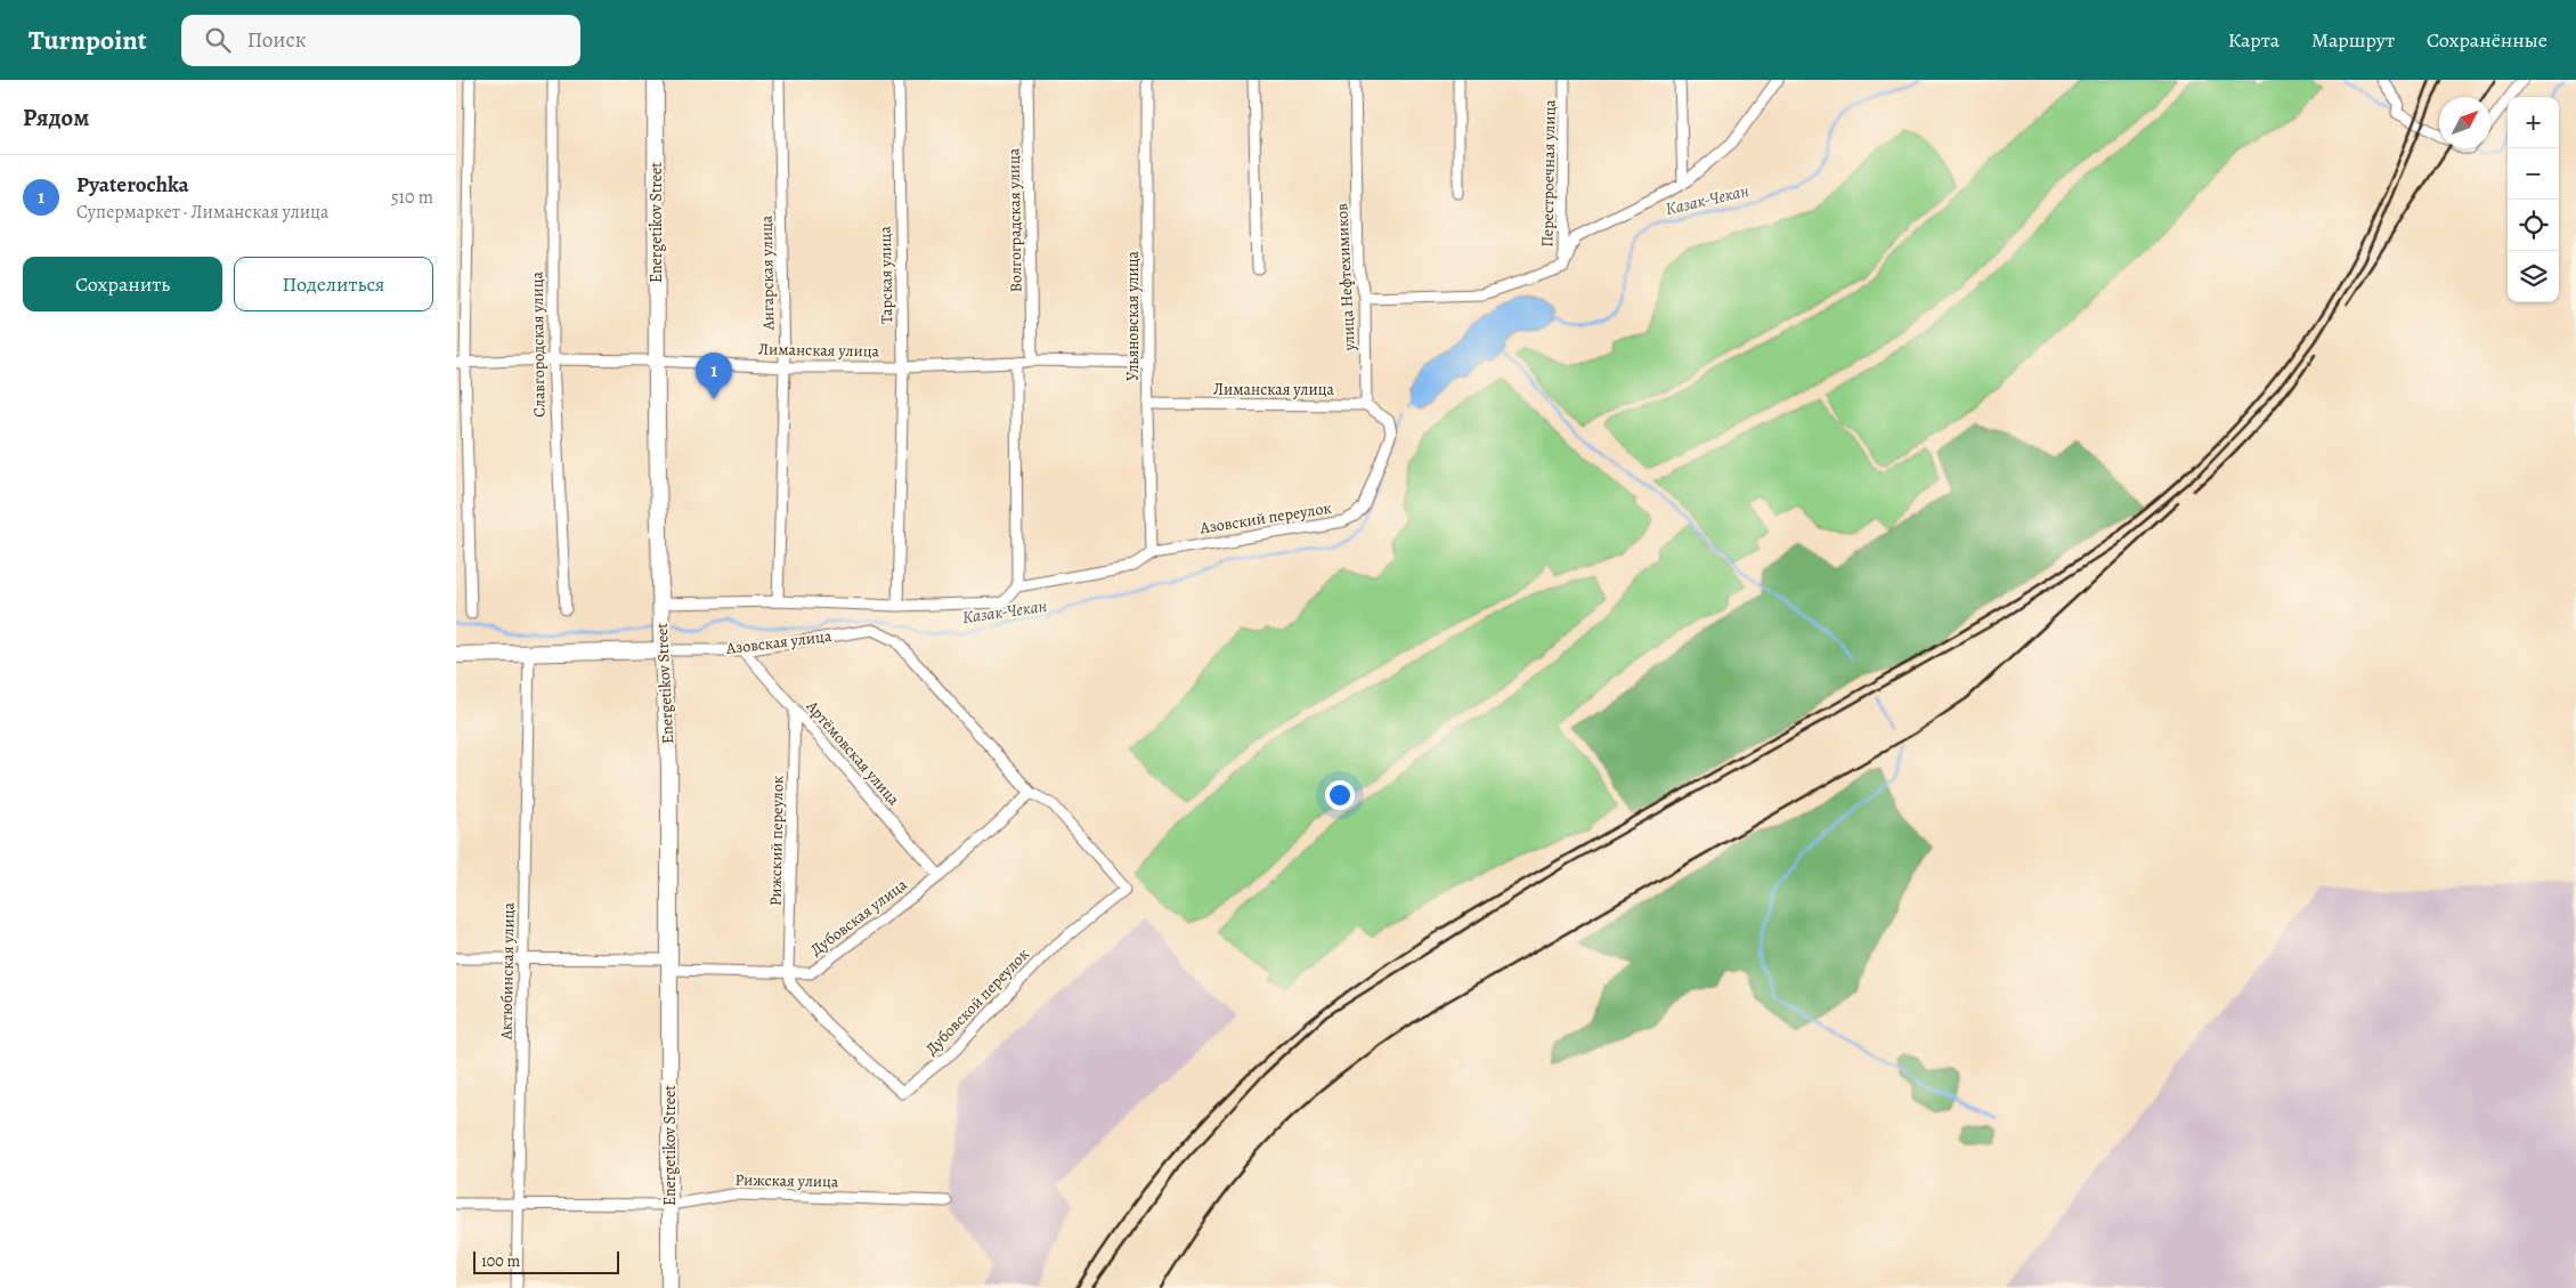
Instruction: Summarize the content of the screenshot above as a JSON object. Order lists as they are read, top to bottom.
{
  "streets": {
    "main road": ["Energetikov Street", "Азовская улица"],
    "street": [
      "Перестроечная улица",
      "Волгоградская улица",
      "Ангарская улица",
      "Тарская улица",
      "улица Нефтехимиков",
      "Ульяновская улица",
      "Славгородская улица",
      "Лиманская улица",
      "Азовский переулок",
      "Артёмовская улица",
      "Рижский переулок",
      "Дубовская улица",
      "Актюбинская улица",
      "Дубовской переулок",
      "Рижская улица"
    ]
  },
  "crossings": [
    ["Волгоградская улица", "Лиманская улица"],
    ["Energetikov Street", "Лиманская улица"],
    ["Energetikov Street", "Азовская улица"],
    ["Energetikov Street", "Дубовская улица"],
    ["Energetikov Street", "Рижская улица"],
    ["Ангарская улица", "Лиманская улица"],
    ["Тарская улица", "Лиманская улица"],
    ["улица Нефтехимиков", "Лиманская улица"],
    ["улица Нефтехимиков", "Азовский переулок"],
    ["Ульяновская улица", "Лиманская улица"],
    ["Ульяновская улица", "Азовский переулок"],
    ["Славгородская улица", "Лиманская улица"],
    ["Лиманская улица", "Азовский переулок"],
    ["Азовская улица", "Артёмовская улица"],
    ["Азовская улица", "Дубовская улица"],
    ["Азовская улица", "Актюбинская улица"],
    ["Азовская улица", "Дубовской переулок"],
    ["Артёмовская улица", "Рижский переулок"],
    ["Артёмовская улица", "Дубовская улица"],
    ["Рижский переулок", "Дубовская улица"],
    ["Рижский переулок", "Дубовской переулок"],
    ["Дубовская улица", "Актюбинская улица"],
    ["Дубовская улица", "Дубовской переулок"],
    ["Актюбинская улица", "Рижская улица"]
  ],
  "water": ["Казак-Чекан"],
  "scale_bar": "100 m",
  "north": "top right",
  "page": {
    "header": "Turnpoint",
    "search": "Поиск",
    "nav": ["Карта", "Маршрут", "Сохранённые"],
    "heading": "Рядом",
    "map_buttons": ["+", "−"],
    "list": [
      {
        "mark": "1",
        "name": "Pyaterochka",
        "note": "Супермаркет · Лиманская улица",
        "value": "510 m"
      }
    ],
    "buttons": ["Сохранить", "Поделиться"],
    "pins": "1",
    "scale": "100 m"
  }
}
